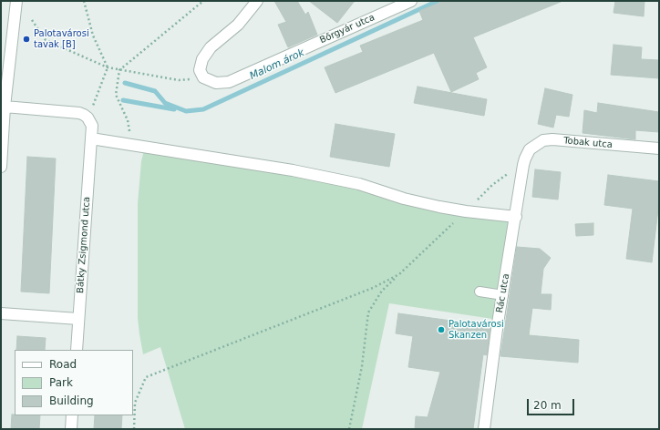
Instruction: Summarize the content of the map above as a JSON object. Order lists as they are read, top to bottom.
{
  "streets": {
    "street": [
      "Bőrgyár utca",
      "Tobak utca",
      "Bátky Zsigmond utca",
      "Rác utca"
    ]
  },
  "crossings": [
    ["Tobak utca", "Rác utca"]
  ],
  "water": ["Malom árok"],
  "places": ["Palotavárosi tavak [B]", "Palotavárosi Skanzen"],
  "legend": ["Road", "Park", "Building"],
  "scale_bar": "20 m"
}
